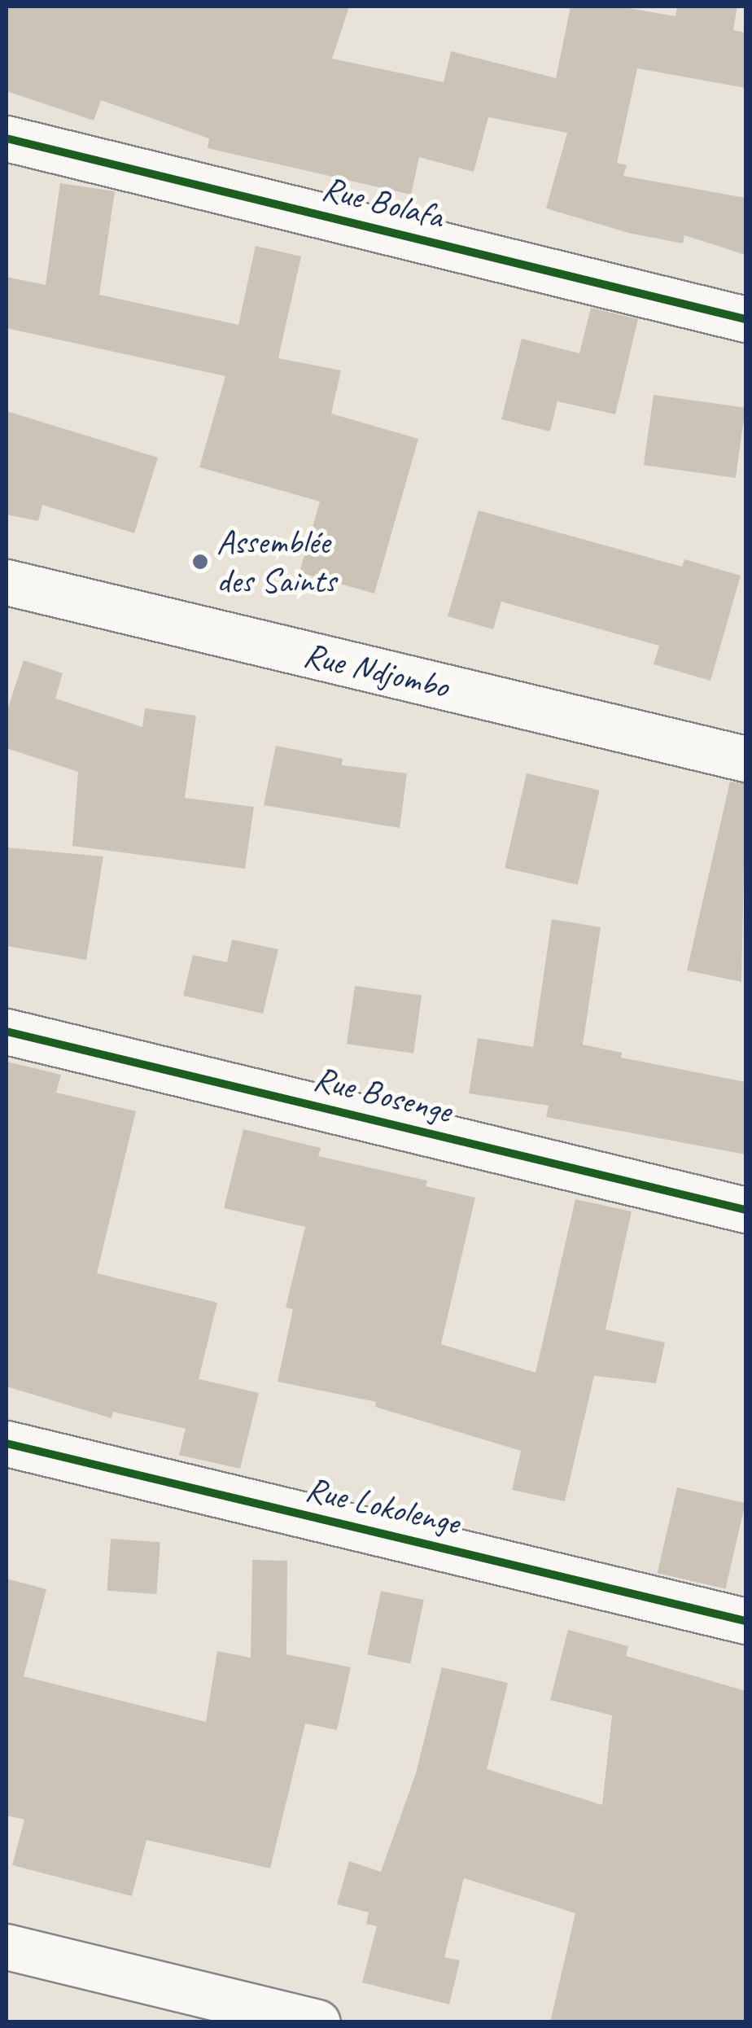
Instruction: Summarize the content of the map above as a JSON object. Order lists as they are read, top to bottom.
{
  "streets": {
    "street": [
      "Rue Bolafa",
      "Rue Ndjombo",
      "Rue Bosenge",
      "Rue Lokolenge"
    ]
  },
  "places": ["Assemblée des Saints"]
}
